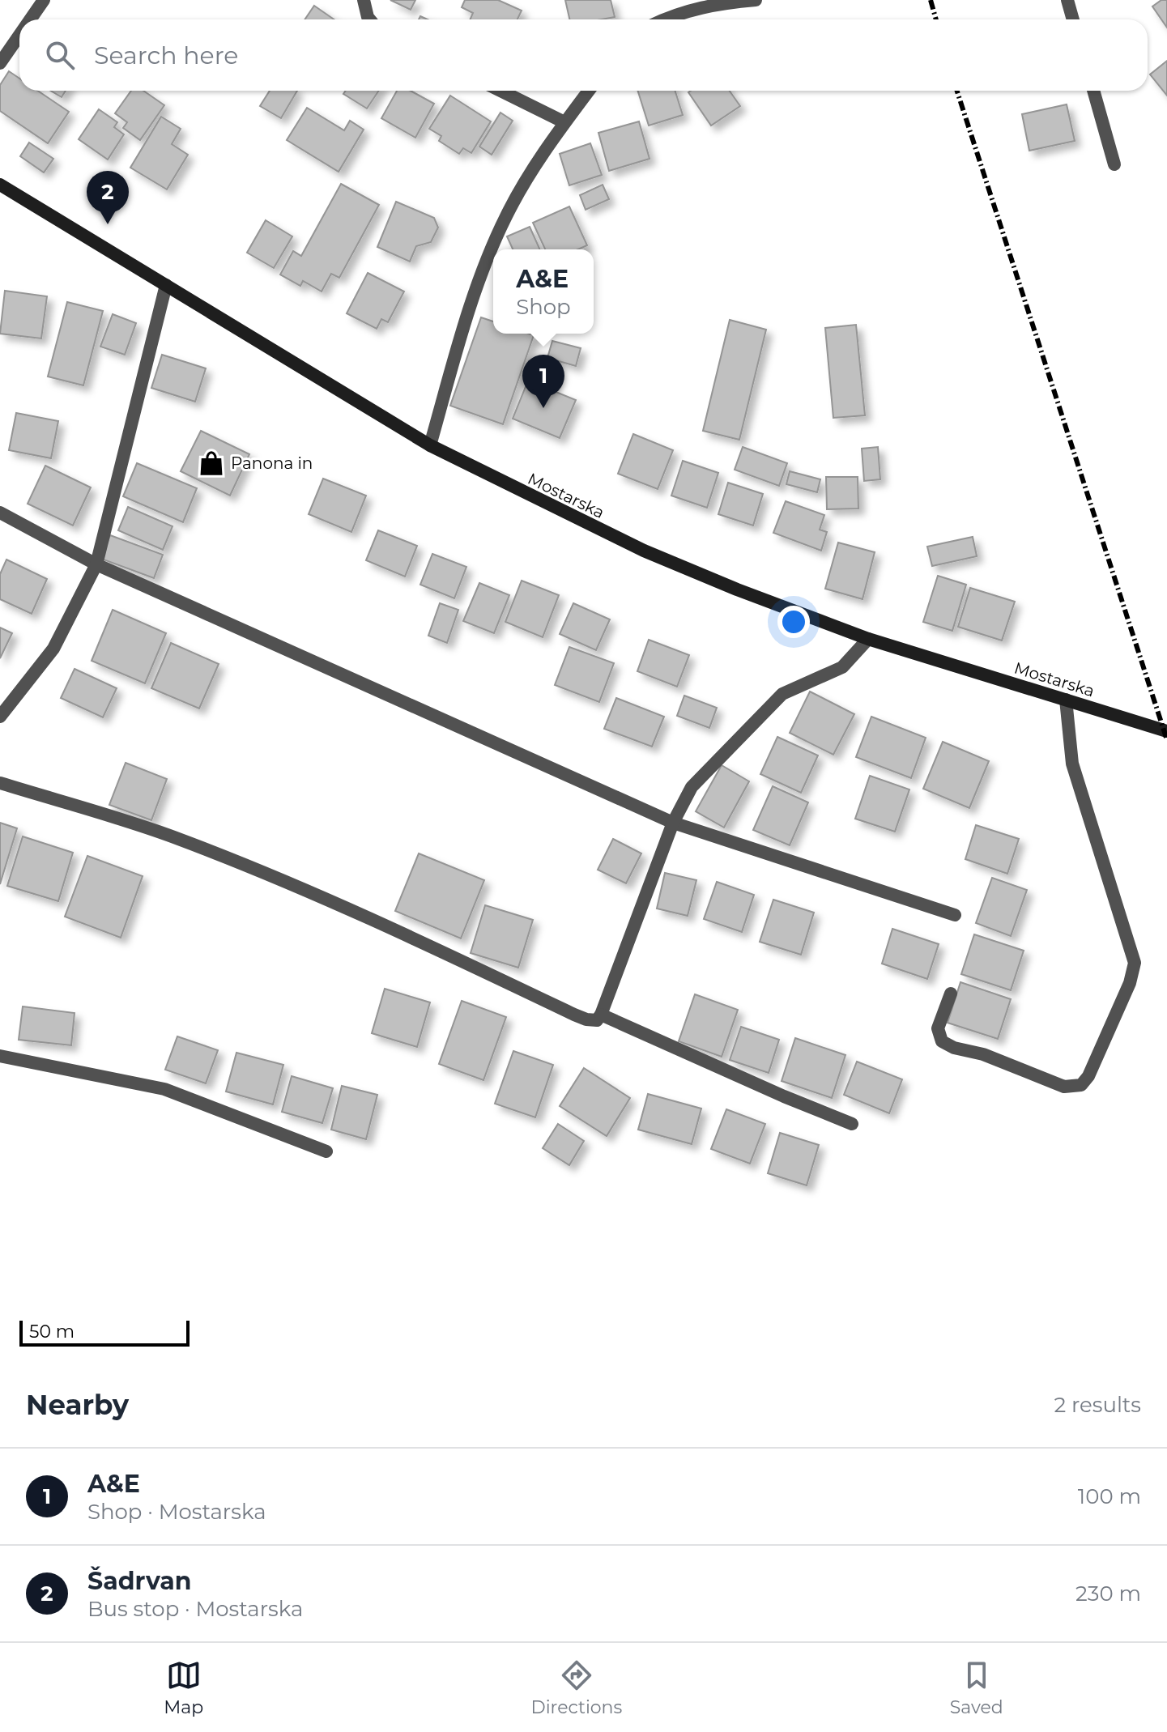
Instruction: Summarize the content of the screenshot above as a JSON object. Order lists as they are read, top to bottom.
{
  "streets": {
    "main road": ["Mostarska"]
  },
  "places": {
    "shop": ["Panona in"]
  },
  "scale_bar": "50 m",
  "page": {
    "search": "Search here",
    "pins": ["2", "1"],
    "popup": ["A&E", "Shop"],
    "scale": "50 m",
    "heading": ["Nearby", "2 results"],
    "list": [
      {
        "mark": "1",
        "name": "A&E",
        "note": "Shop · Mostarska",
        "value": "100 m"
      },
      {
        "mark": "2",
        "name": "Šadrvan",
        "note": "Bus stop · Mostarska",
        "value": "230 m"
      }
    ],
    "nav": ["Map", "Directions", "Saved"]
  }
}
